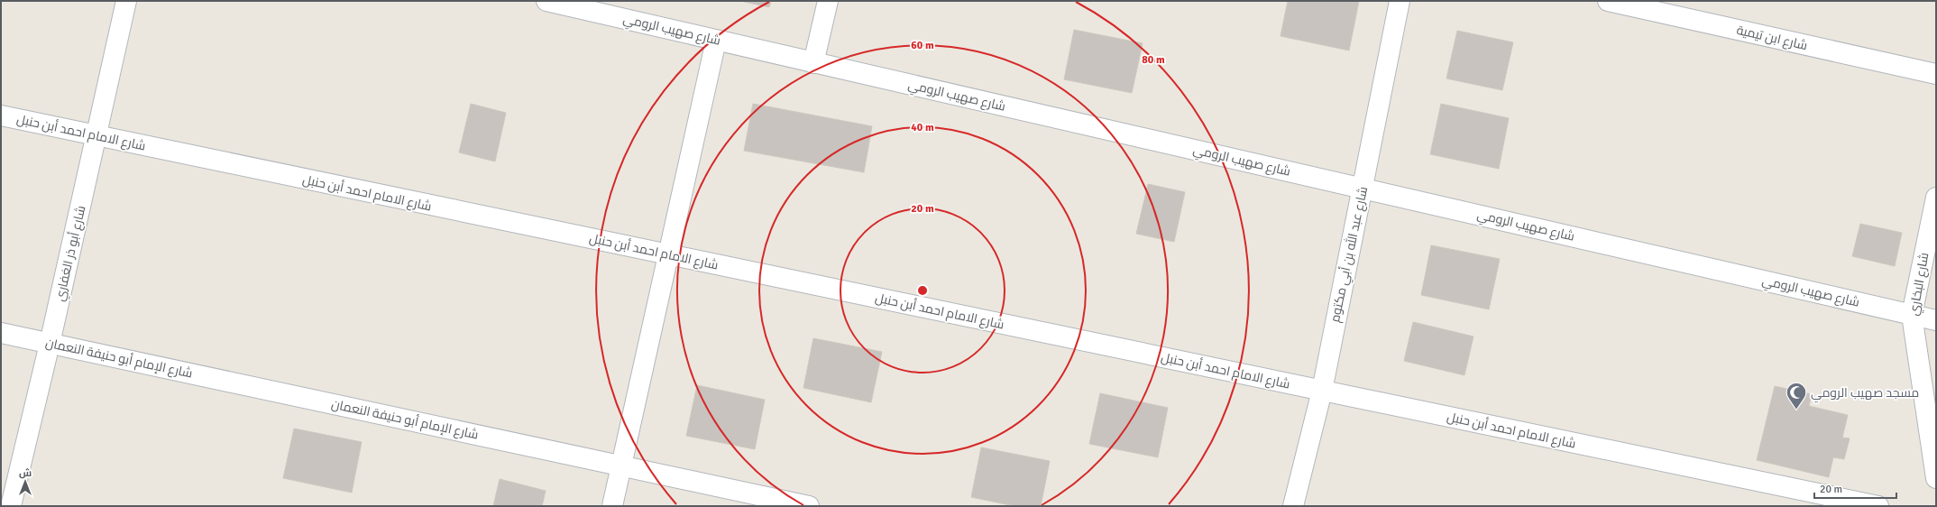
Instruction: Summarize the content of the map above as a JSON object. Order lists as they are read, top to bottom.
{
  "streets": {
    "street": [
      "شارع صهيب الرومي",
      "شارع ابن تيمية",
      "شارع الامام احمد أبن حنبل",
      "شارع أبو ذر الغفاري",
      "شارع عبد الله بن أبي مكتوم",
      "شارع البخاري",
      "شارع الإمام أبو حنيفة النعمان"
    ]
  },
  "crossings": [
    ["شارع صهيب الرومي", "شارع عبد الله بن أبي مكتوم"],
    ["شارع صهيب الرومي", "شارع البخاري"],
    ["شارع الامام احمد أبن حنبل", "شارع أبو ذر الغفاري"],
    ["شارع الامام احمد أبن حنبل", "شارع عبد الله بن أبي مكتوم"],
    ["شارع أبو ذر الغفاري", "شارع الإمام أبو حنيفة النعمان"]
  ],
  "places": {
    "mosque": ["مسجد صهيب الرومي"]
  },
  "scale_bar": "20 m",
  "north": "top",
  "rings": [
    "60 m",
    "80 m",
    "40 m",
    "20 m"
  ]
}
